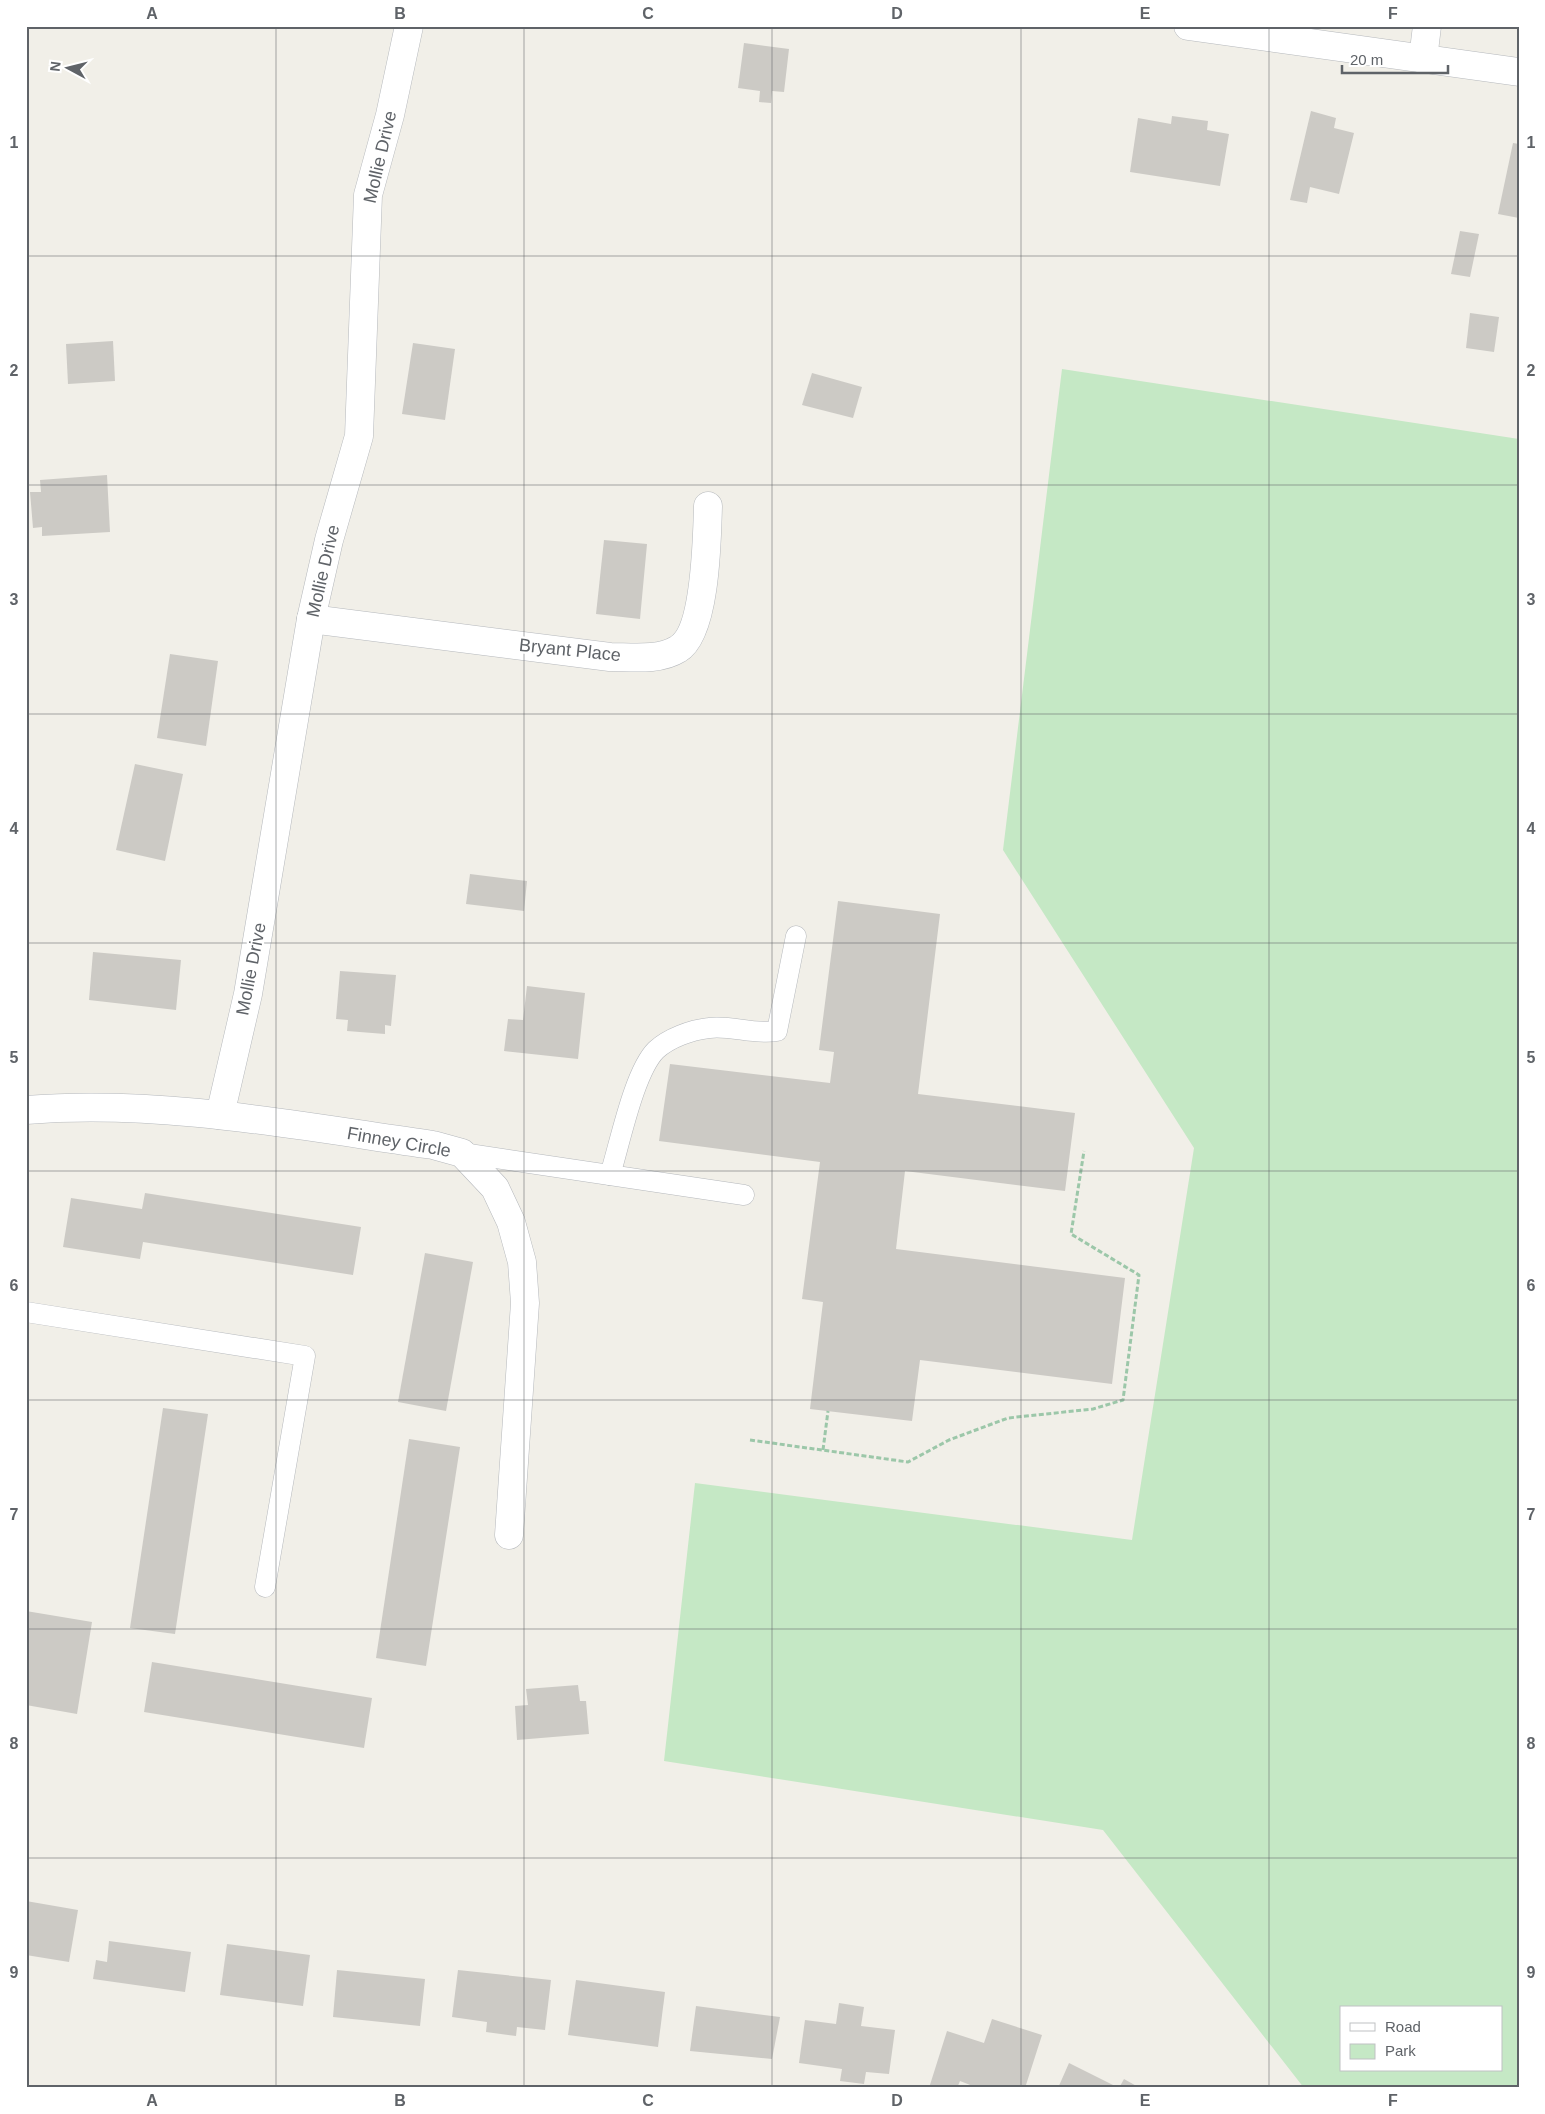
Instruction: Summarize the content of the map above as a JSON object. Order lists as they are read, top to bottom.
{
  "streets": {
    "street": ["Mollie Drive", "Bryant Place", "Finney Circle"]
  },
  "crossings": [
    ["Mollie Drive", "Bryant Place"],
    ["Mollie Drive", "Finney Circle"]
  ],
  "legend": ["Road", "Park"],
  "scale_bar": "20 m",
  "north": "left",
  "grid": {
    "columns": [
      "A",
      "B",
      "C",
      "D",
      "E",
      "F"
    ],
    "rows": [
      "1",
      "2",
      "3",
      "4",
      "5",
      "6",
      "7",
      "8",
      "9"
    ]
  }
}
